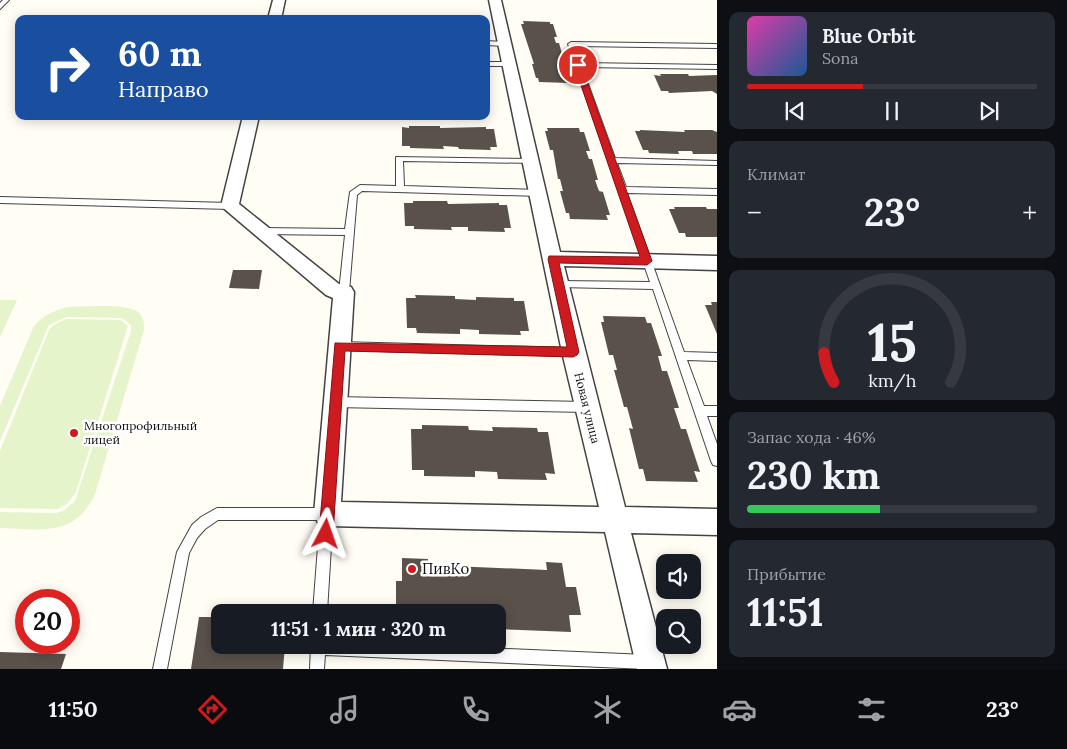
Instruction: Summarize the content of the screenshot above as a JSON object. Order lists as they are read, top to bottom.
{
  "streets": {
    "street": ["Новая улица"]
  },
  "places": ["Многопрофильный лицей", "ПивКо"],
  "page": {
    "turn": ["60 m", "Направо"],
    "song": ["Blue Orbit", "Sona"],
    "tile": [
      "Климат",
      ["Запас хода · 46%", "230 km"],
      ["Прибытие", "11:51"]
    ],
    "heat": ["−", "23°", "+"],
    "limit": "20",
    "trip": "11:51 · 1 мин · 320 m",
    "tabs": ["11:50", "23°"],
    "gauge": ["15", "km/h"]
  }
}
